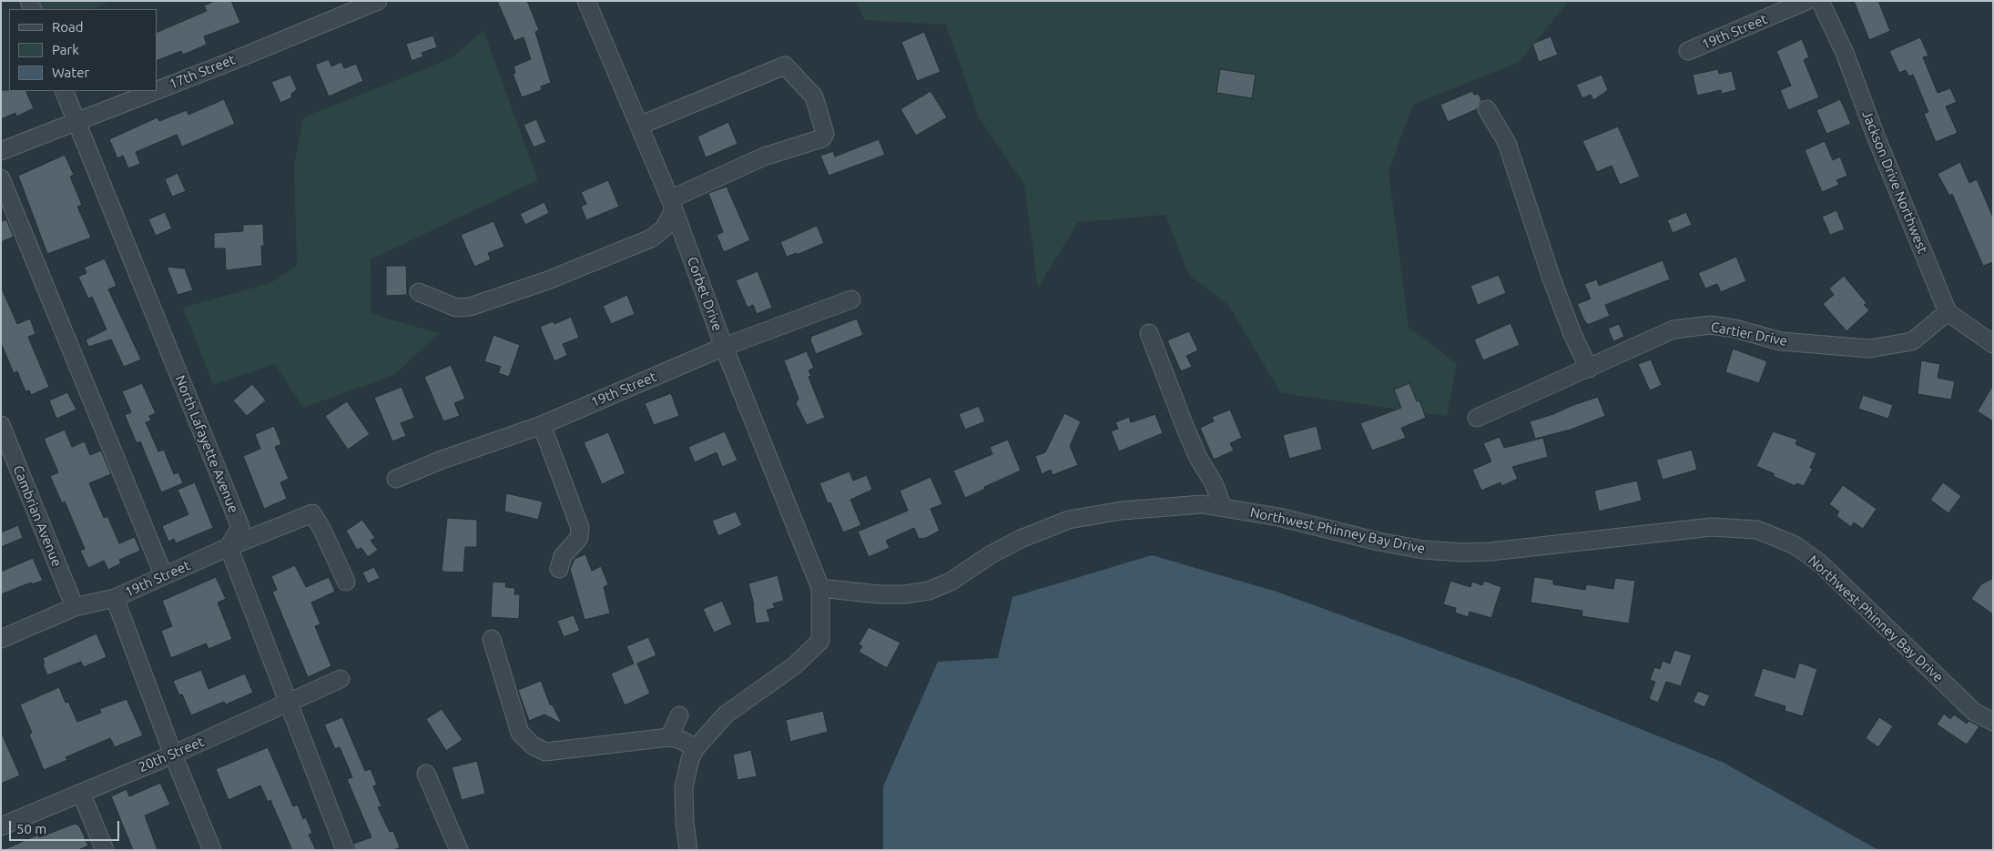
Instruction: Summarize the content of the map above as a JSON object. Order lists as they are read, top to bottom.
{
  "streets": {
    "street": [
      "19th Street",
      "17th Street",
      "Jackson Drive Northwest",
      "Corbet Drive",
      "Cartier Drive",
      "North Lafayette Avenue",
      "Cambrian Avenue",
      "Northwest Phinney Bay Drive",
      "20th Street"
    ]
  },
  "crossings": [
    ["19th Street", "Corbet Drive"],
    ["19th Street", "North Lafayette Avenue"],
    ["19th Street", "Cambrian Avenue"],
    ["17th Street", "North Lafayette Avenue"],
    ["Jackson Drive Northwest", "Cartier Drive"],
    ["Corbet Drive", "Northwest Phinney Bay Drive"]
  ],
  "legend": ["Road", "Park", "Water"],
  "scale_bar": "50 m"
}
